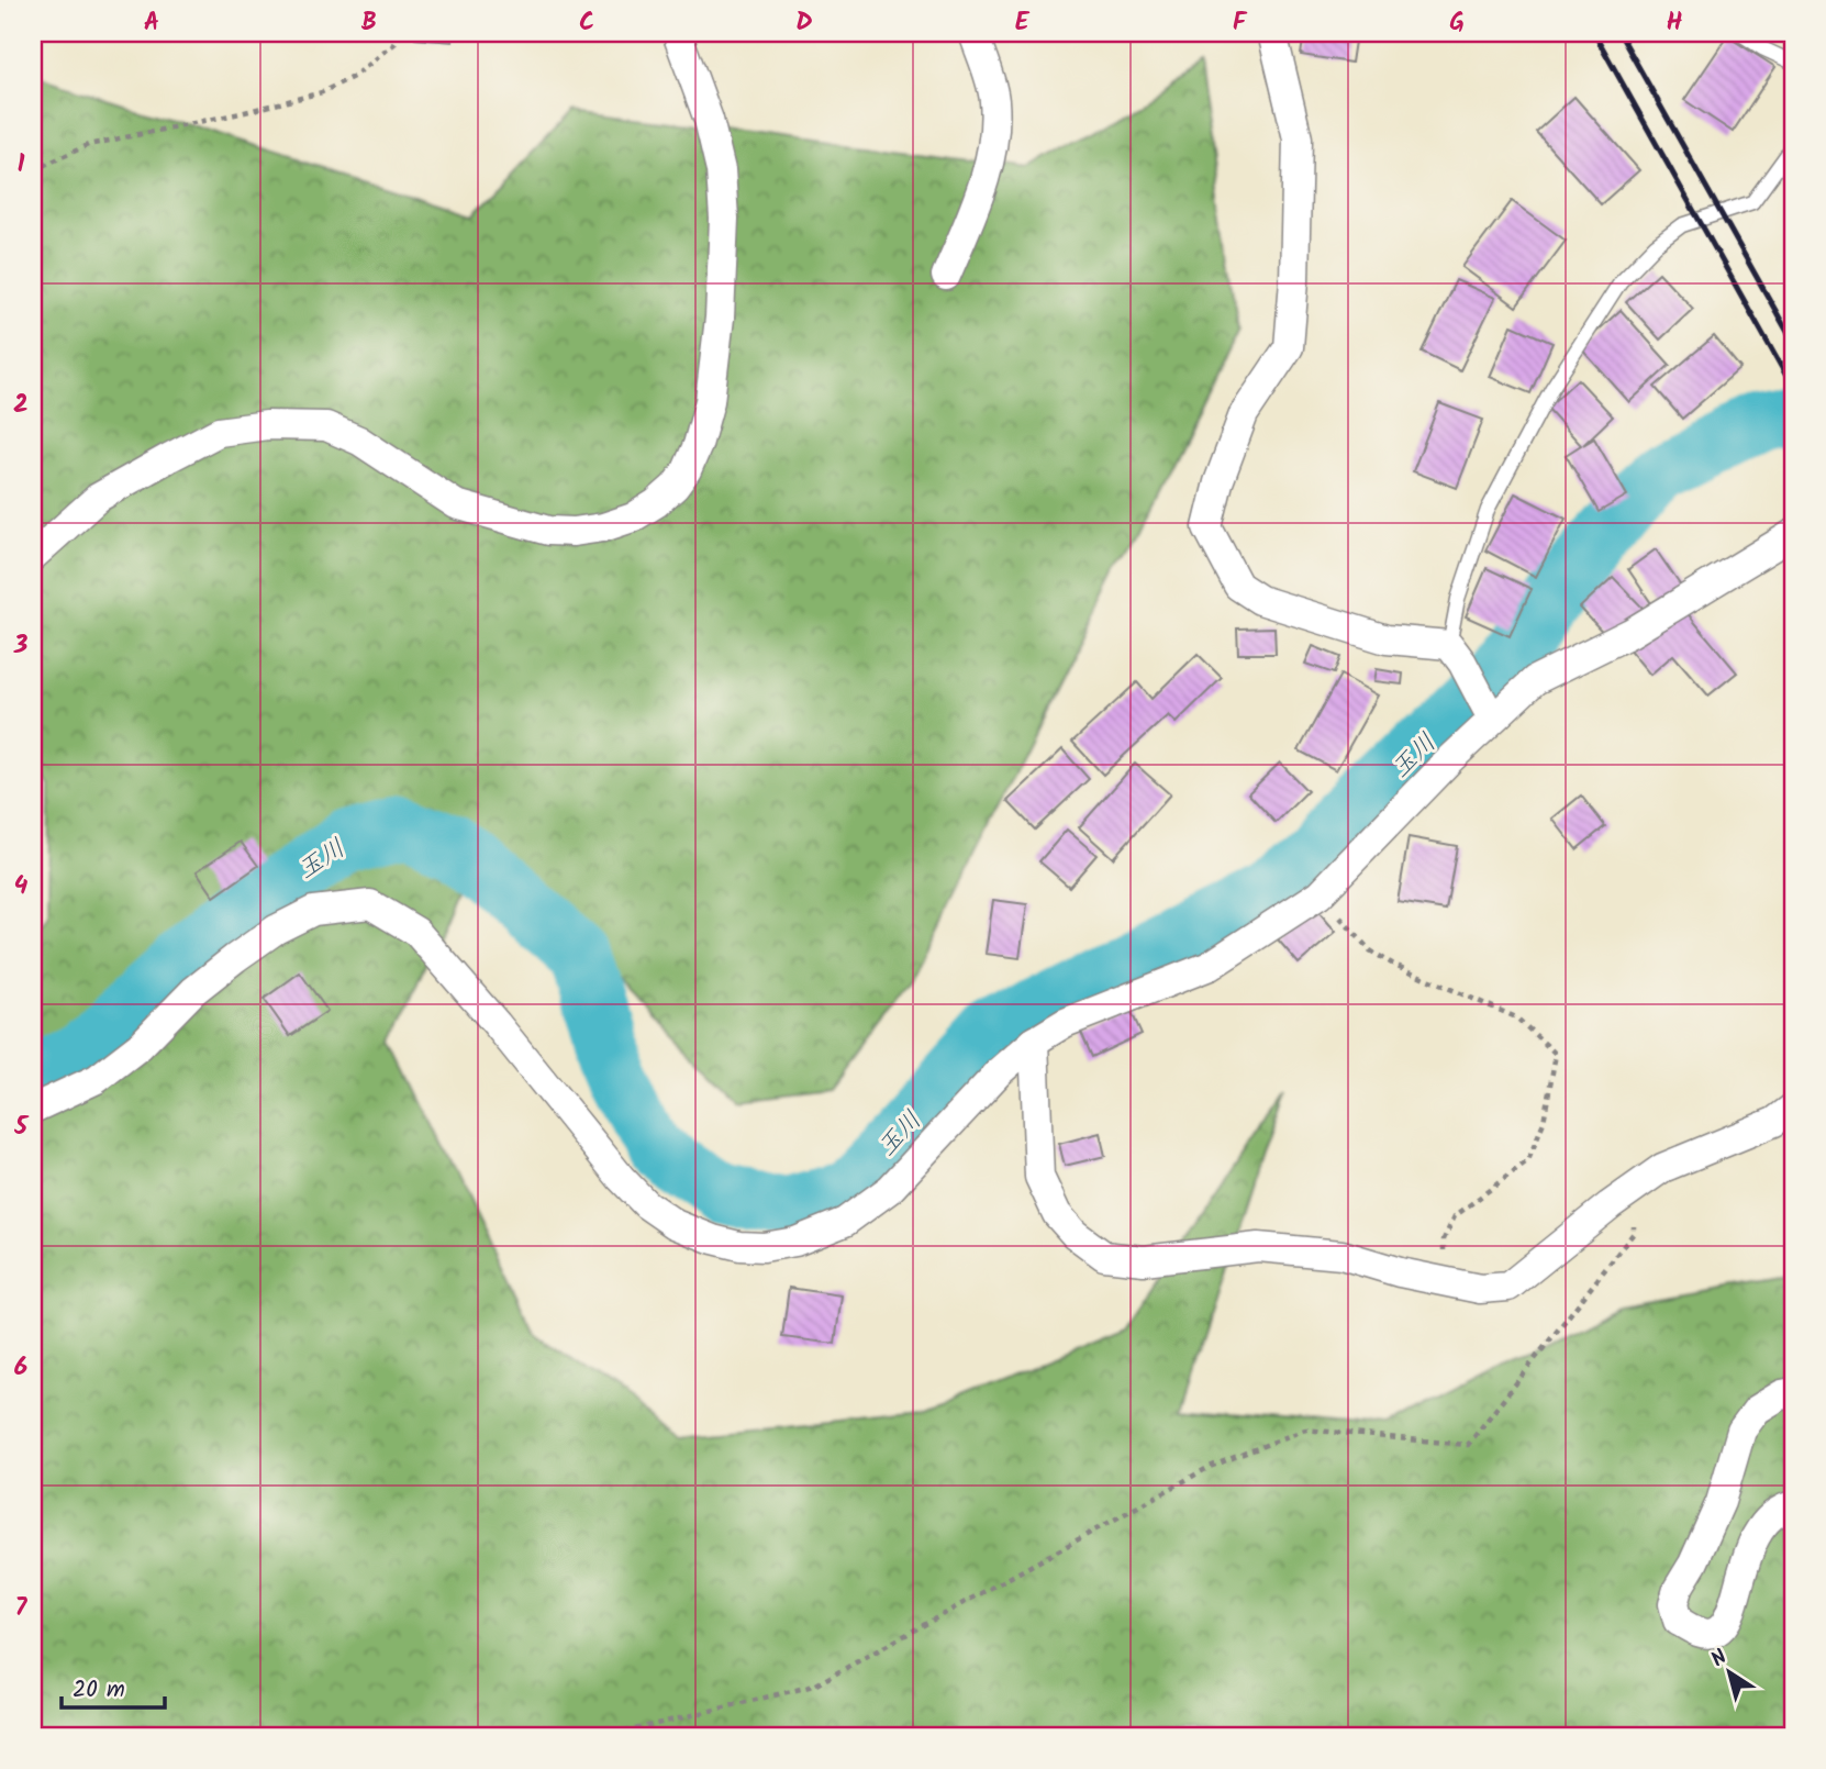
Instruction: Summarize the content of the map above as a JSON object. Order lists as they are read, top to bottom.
{
  "water": ["玉川"],
  "scale_bar": "20 m",
  "north": "top left",
  "grid": {
    "columns": [
      "A",
      "B",
      "C",
      "D",
      "E",
      "F",
      "G",
      "H"
    ],
    "rows": [
      "1",
      "2",
      "3",
      "4",
      "5",
      "6",
      "7"
    ]
  }
}
